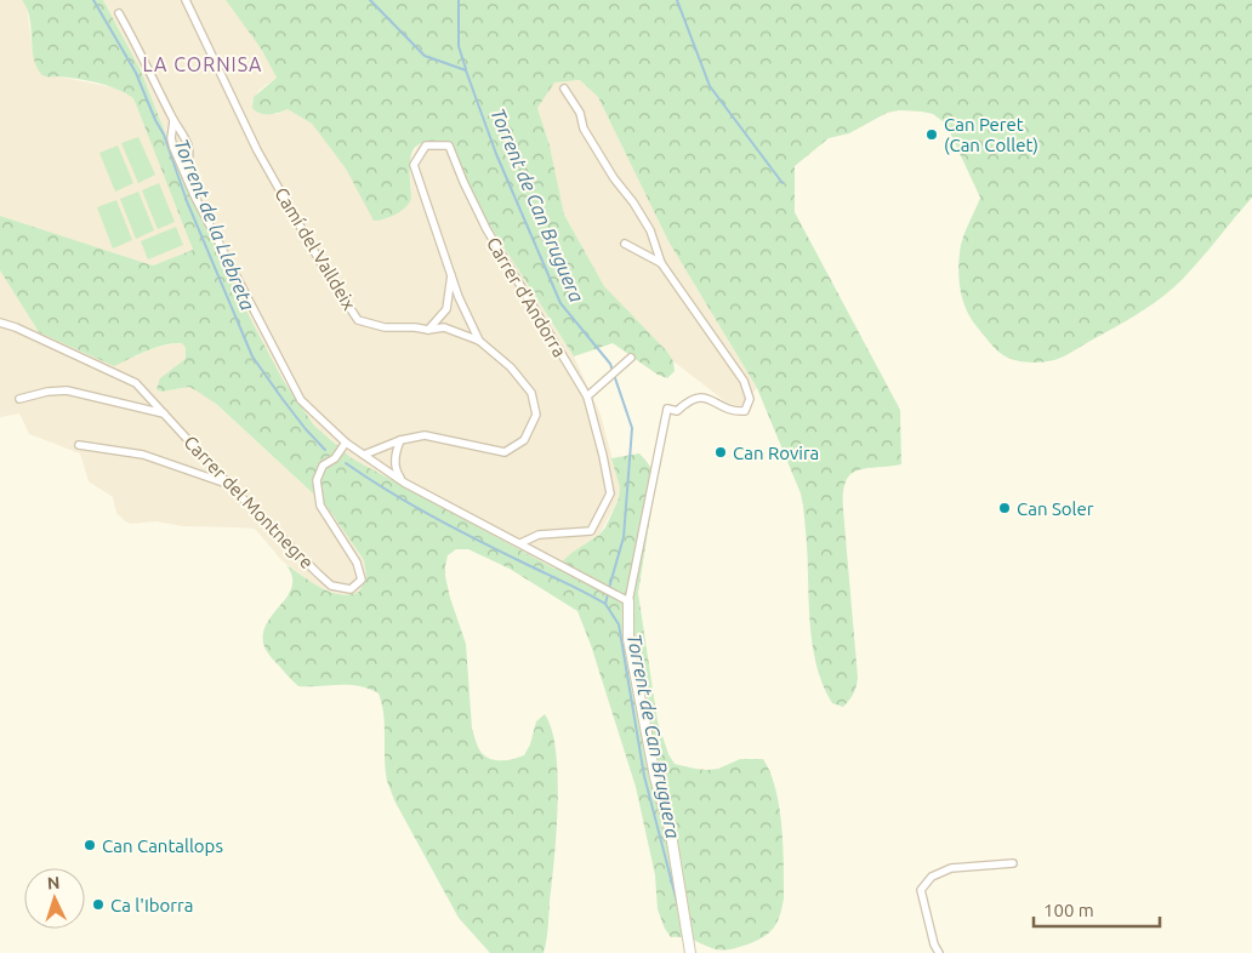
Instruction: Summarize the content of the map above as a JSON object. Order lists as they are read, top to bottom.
{
  "streets": {
    "street": ["Camí del Valldeix", "Carrer d'Andorra", "Carrer del Montnegre"]
  },
  "crossings": [
    ["Camí del Valldeix", "Carrer d'Andorra"]
  ],
  "districts": ["LA CORNISA"],
  "water": ["Torrent de Can Bruguera", "Torrent de la Llebreta"],
  "places": [
    "Can Peret (Can Collet)",
    "Can Rovira",
    "Can Soler",
    "Can Cantallops",
    "Ca l'Iborra"
  ],
  "scale_bar": "100 m",
  "north": "top"
}
